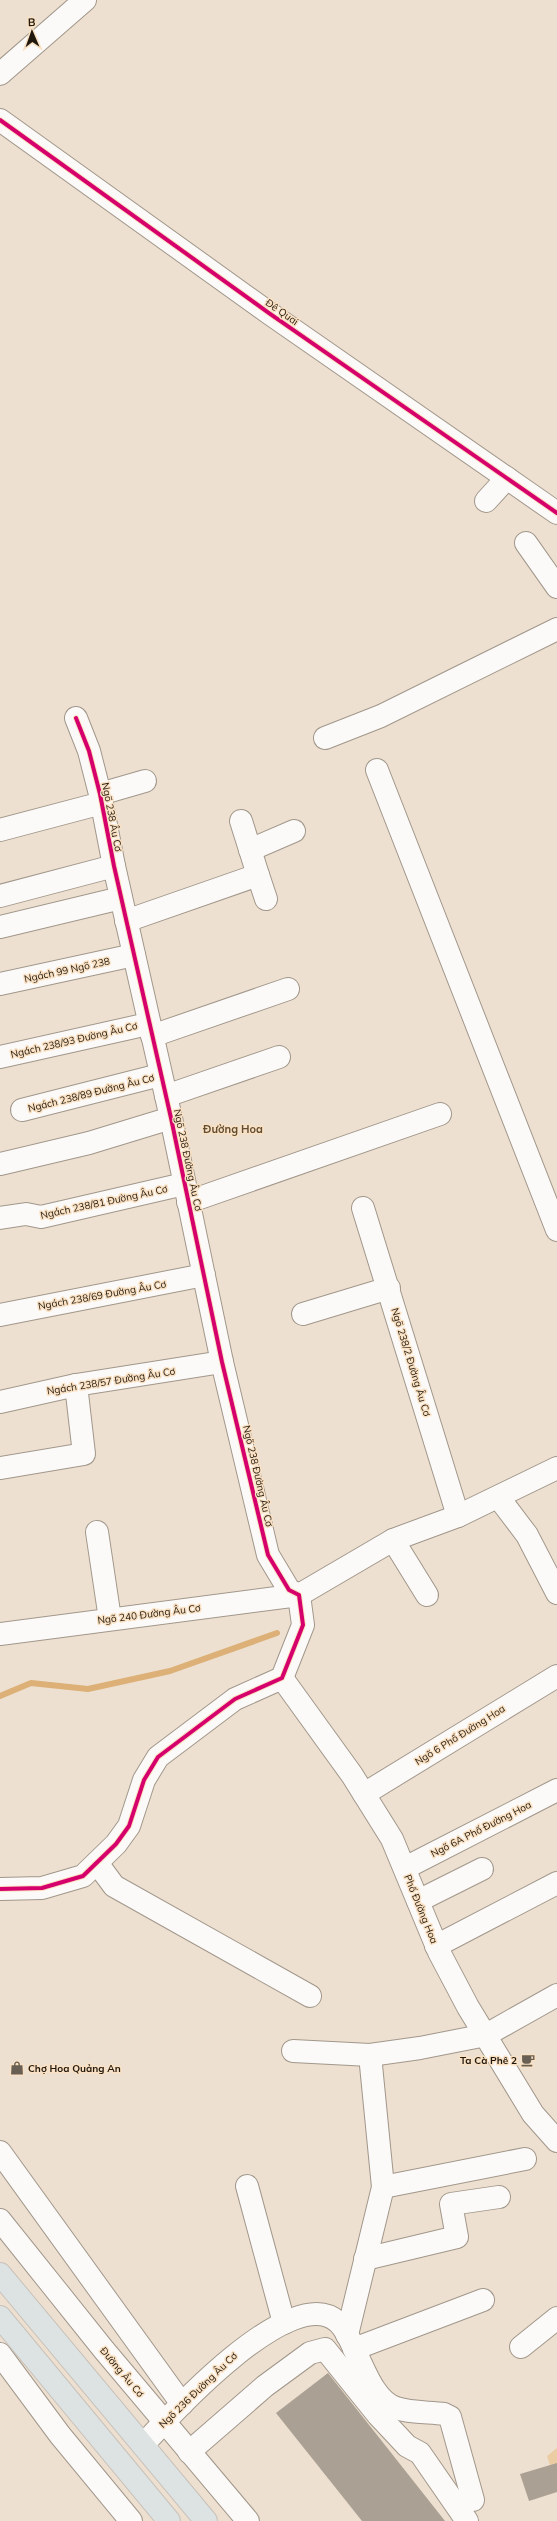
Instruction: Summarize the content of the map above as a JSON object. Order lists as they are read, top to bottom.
{
  "streets": {
    "street": [
      "Đê Quai",
      "Ngõ 238 Âu Cơ",
      "Ngách 99 Ngõ 238",
      "Ngách 238/93 Đường Âu Cơ",
      "Ngách 238/89 Đường Âu Cơ",
      "Ngõ 238 Đường Âu Cơ",
      "Ngách 238/81 Đường Âu Cơ",
      "Ngách 238/69 Đường Âu Cơ",
      "Ngõ 238/2 Đường Âu Cơ",
      "Ngách 238/57 Đường Âu Cơ",
      "Ngõ 240 Đường Âu Cơ",
      "Ngõ 6 Phố Đường Hoa",
      "Ngõ 6A Phố Đường Hoa",
      "Phố Đường Hoa",
      "Đường Âu Cơ",
      "Ngõ 236 Đường Âu Cơ"
    ]
  },
  "crossings": [
    ["Ngõ 238 Âu Cơ", "Ngõ 238 Đường Âu Cơ"],
    ["Ngách 99 Ngõ 238", "Ngõ 238 Đường Âu Cơ"],
    ["Ngách 238/93 Đường Âu Cơ", "Ngõ 238 Đường Âu Cơ"],
    ["Ngách 238/89 Đường Âu Cơ", "Ngõ 238 Đường Âu Cơ"],
    ["Ngõ 238 Đường Âu Cơ", "Ngách 238/81 Đường Âu Cơ"],
    ["Ngõ 238 Đường Âu Cơ", "Ngách 238/69 Đường Âu Cơ"],
    ["Ngõ 238 Đường Âu Cơ", "Ngách 238/57 Đường Âu Cơ"],
    ["Ngõ 238 Đường Âu Cơ", "Ngõ 240 Đường Âu Cơ"],
    ["Ngõ 6 Phố Đường Hoa", "Phố Đường Hoa"],
    ["Ngõ 6A Phố Đường Hoa", "Phố Đường Hoa"],
    ["Đường Âu Cơ", "Ngõ 236 Đường Âu Cơ"]
  ],
  "districts": ["Đường Hoa"],
  "places": {
    "cafe": ["Ta Cà Phê 2"],
    "shop": ["Chợ Hoa Quảng An"]
  },
  "north": "top"
}
